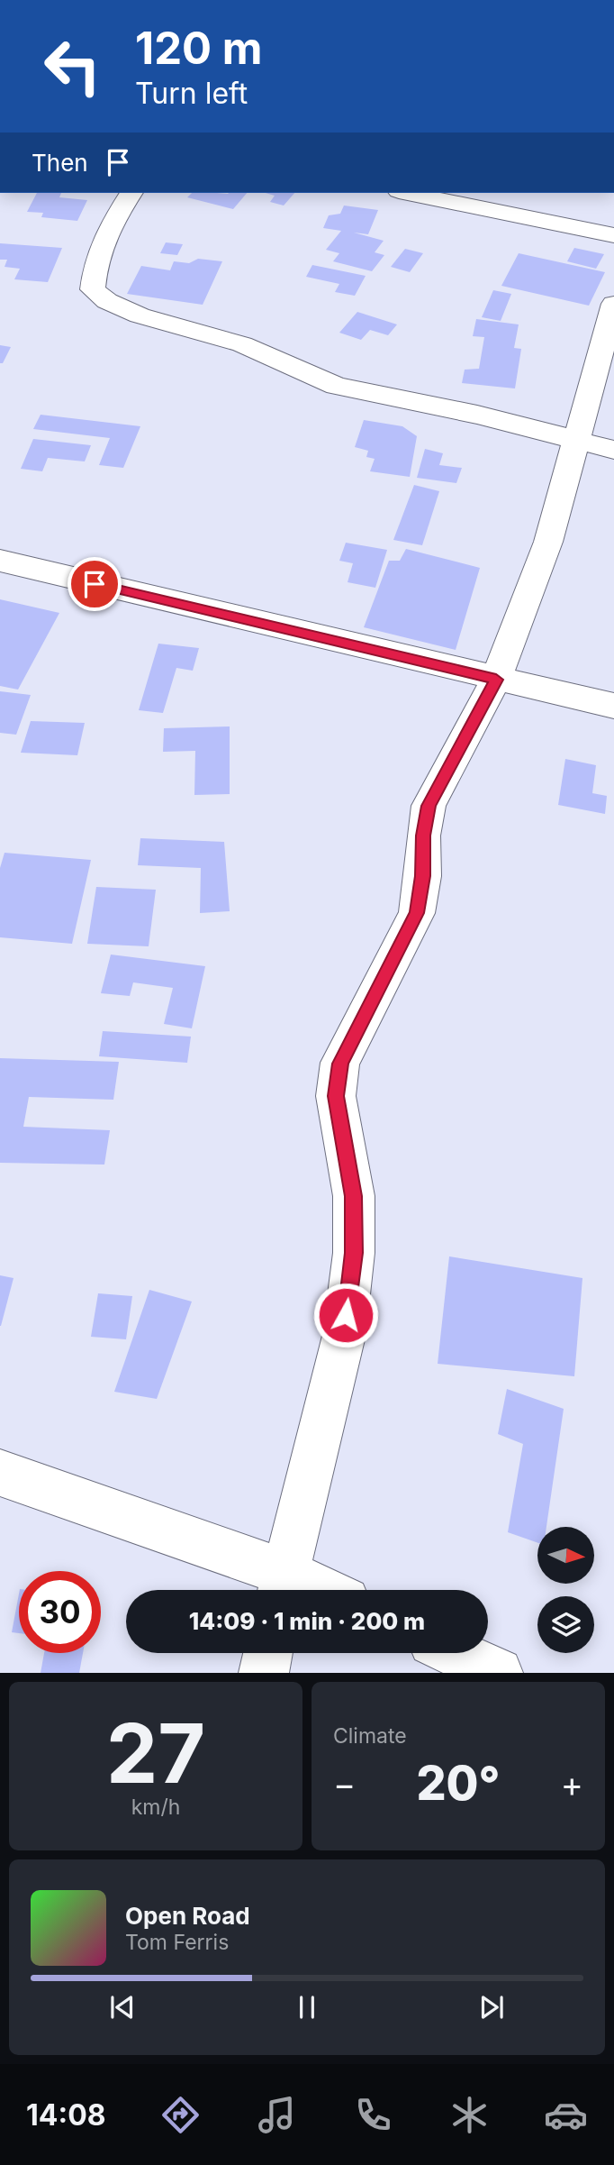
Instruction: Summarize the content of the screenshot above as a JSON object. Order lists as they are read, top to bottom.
{
  "north": "right",
  "page": {
    "turn": ["120 m", "Turn left"],
    "then": "Then",
    "limit": "30",
    "trip": "14:09 · 1 min · 200 m",
    "tile": [
      ["27", "km/h"],
      "Climate"
    ],
    "heat": ["−", "20°", "+"],
    "song": ["Open Road", "Tom Ferris"],
    "tabs": "14:08"
  }
}
